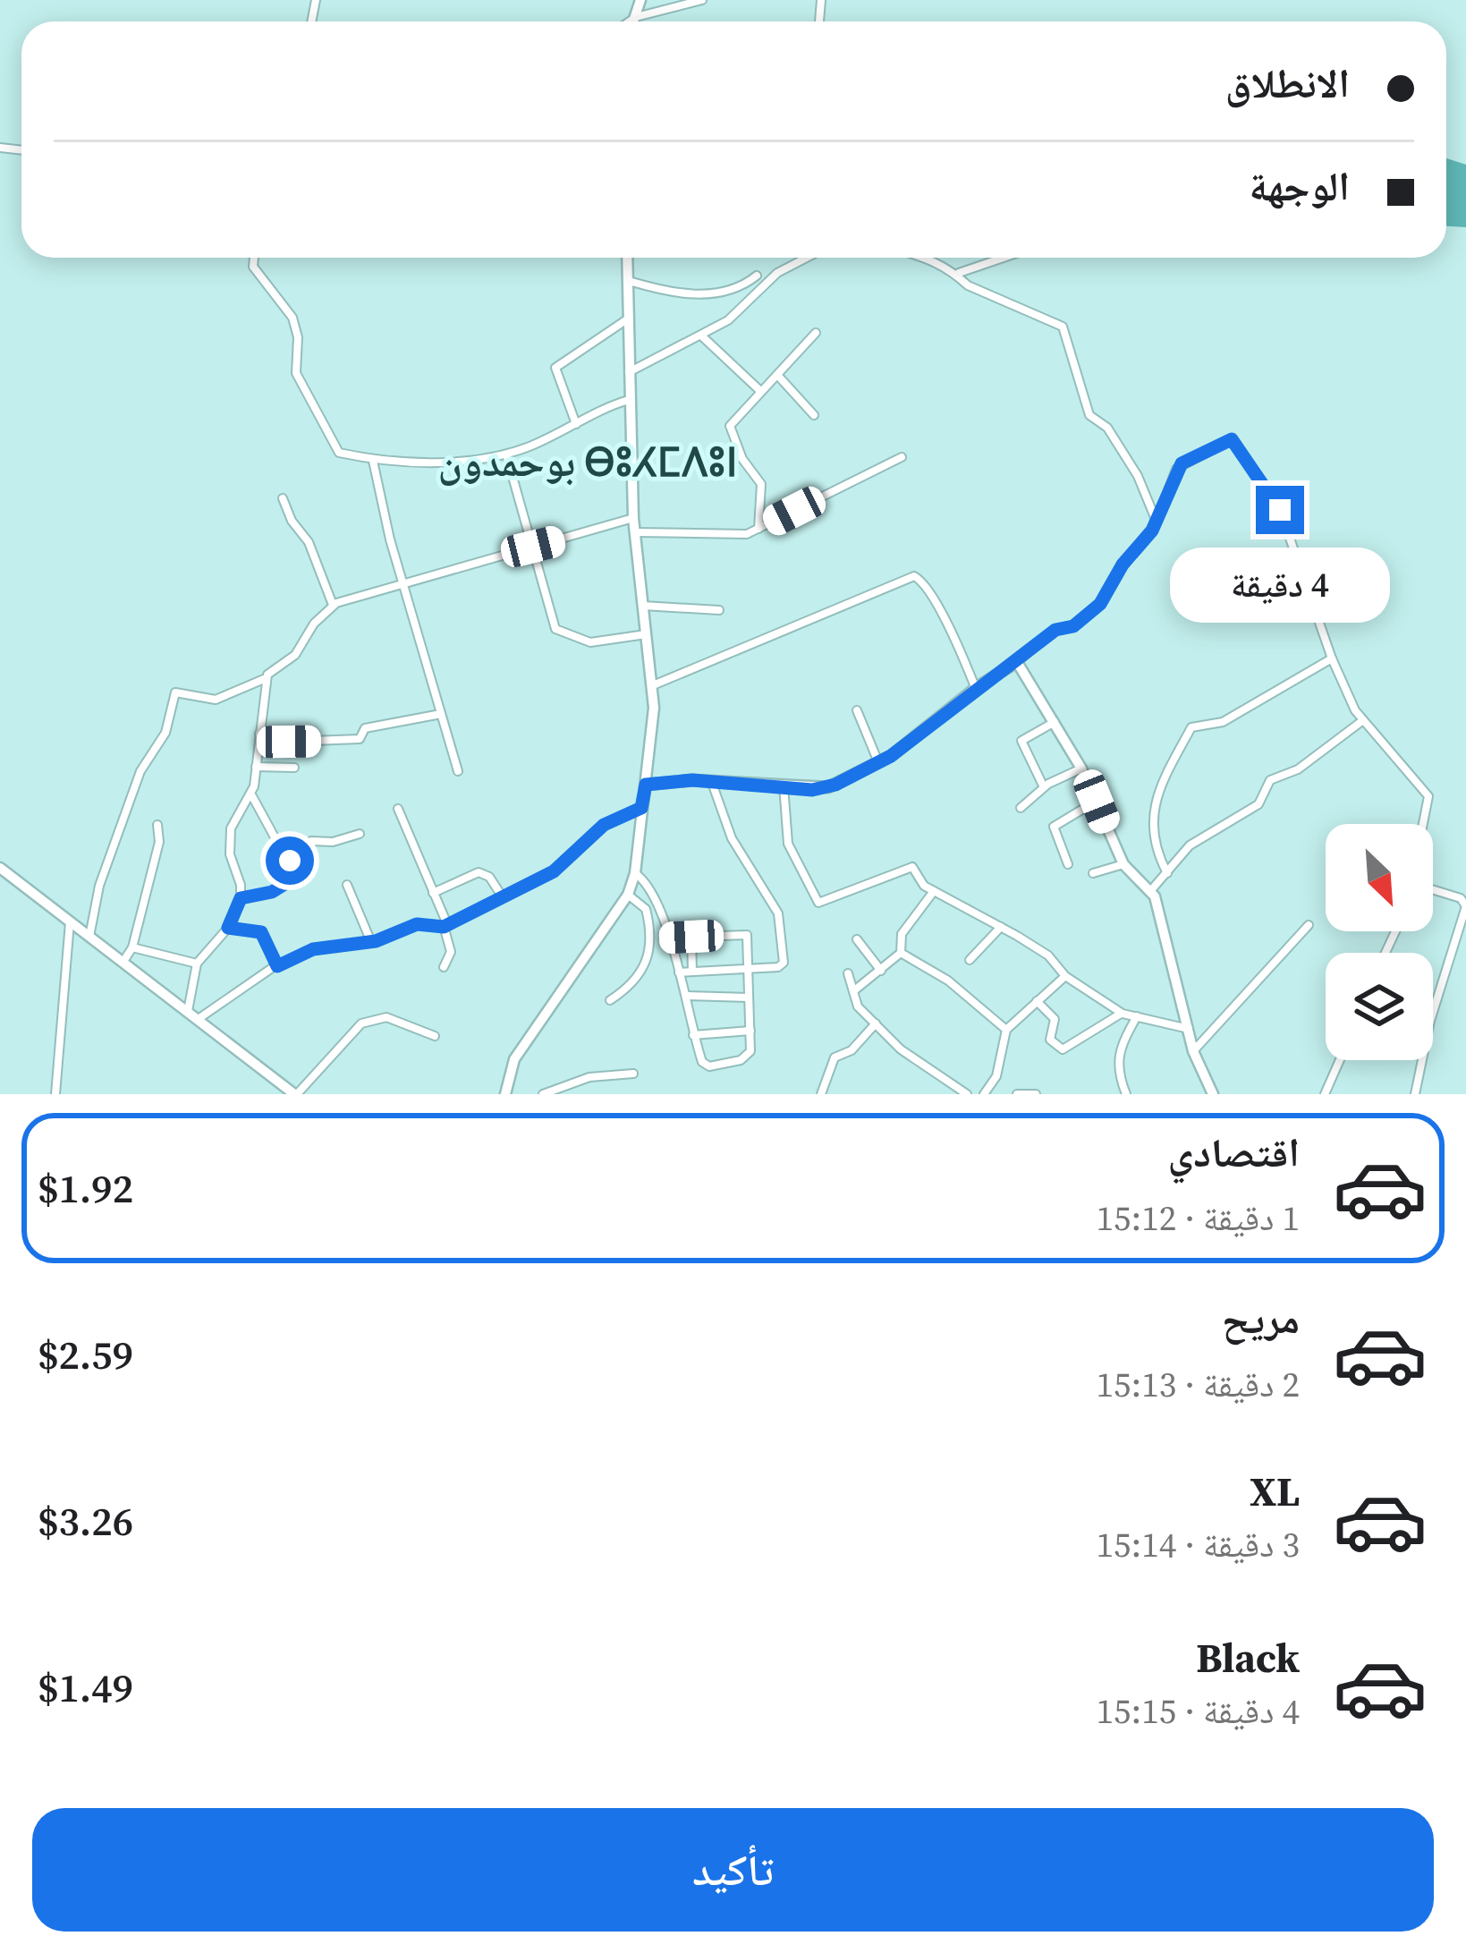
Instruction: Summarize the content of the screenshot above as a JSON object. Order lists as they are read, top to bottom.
{
  "districts": ["بوحمدون ⴱⵓⵃⵎⴷⵓⵏ"],
  "north": "bottom right",
  "page": {
    "banner": ["الانطلاق", "الوجهة"],
    "bubble": "4 دقيقة",
    "list": [
      {
        "name": "اقتصادي",
        "note": "1 دقيقة · 15:12",
        "value": "$1.92"
      },
      {
        "name": "مريح",
        "note": "2 دقيقة · 15:13",
        "value": "$2.59"
      },
      {
        "name": "XL",
        "note": "3 دقيقة · 15:14",
        "value": "$3.26"
      },
      {
        "name": "Black",
        "note": "4 دقيقة · 15:15",
        "value": "$1.49"
      }
    ],
    "buttons": "تأكيد"
  }
}
